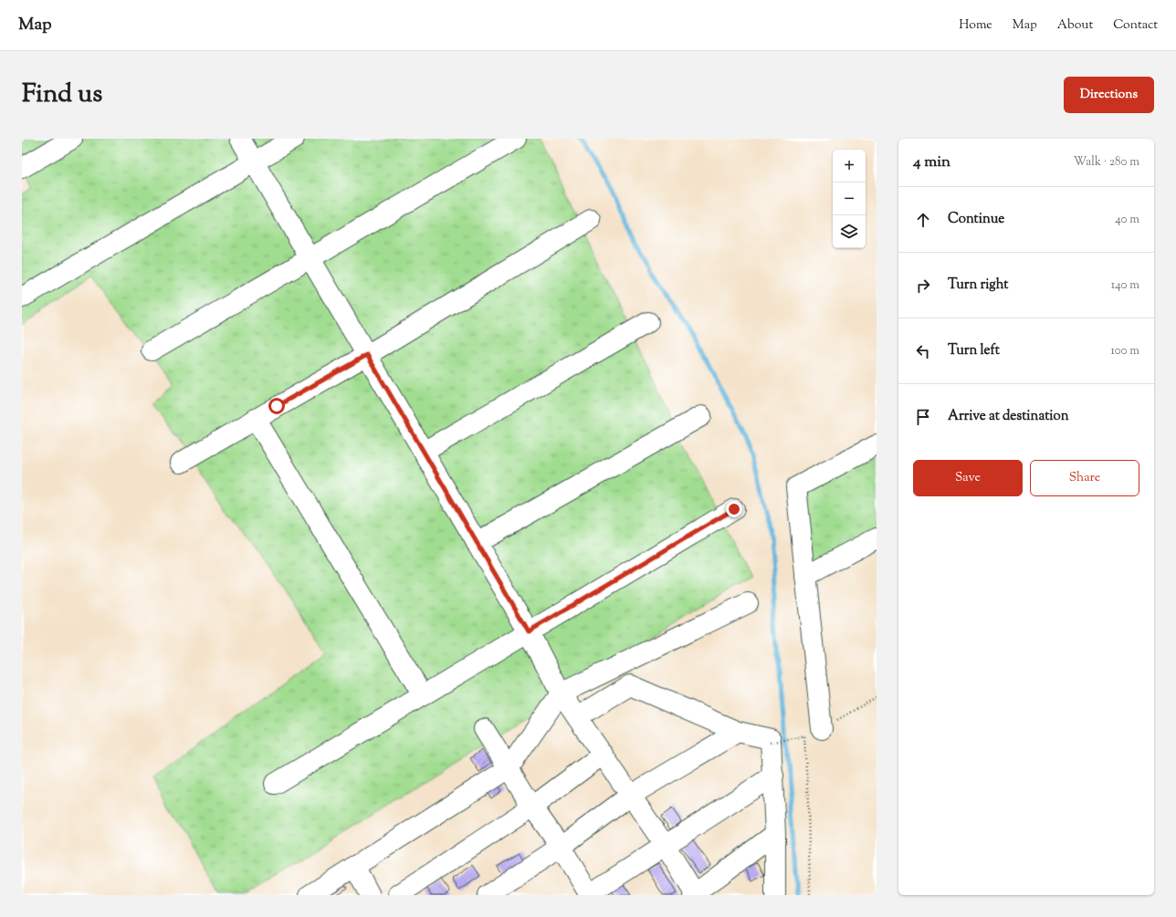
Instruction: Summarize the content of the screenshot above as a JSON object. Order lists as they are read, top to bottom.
{
  "page": {
    "header": "Map",
    "nav": [
      "Home",
      "Map",
      "About",
      "Contact"
    ],
    "title": "Find us",
    "buttons": [
      "Directions",
      ["Save", "Share"]
    ],
    "heading": ["4 min", "Walk · 280 m"],
    "map_buttons": ["+", "−"],
    "list": [
      ["Continue", "40 m"],
      ["Turn right", "140 m"],
      ["Turn left", "100 m"],
      "Arrive at destination"
    ]
  }
}
